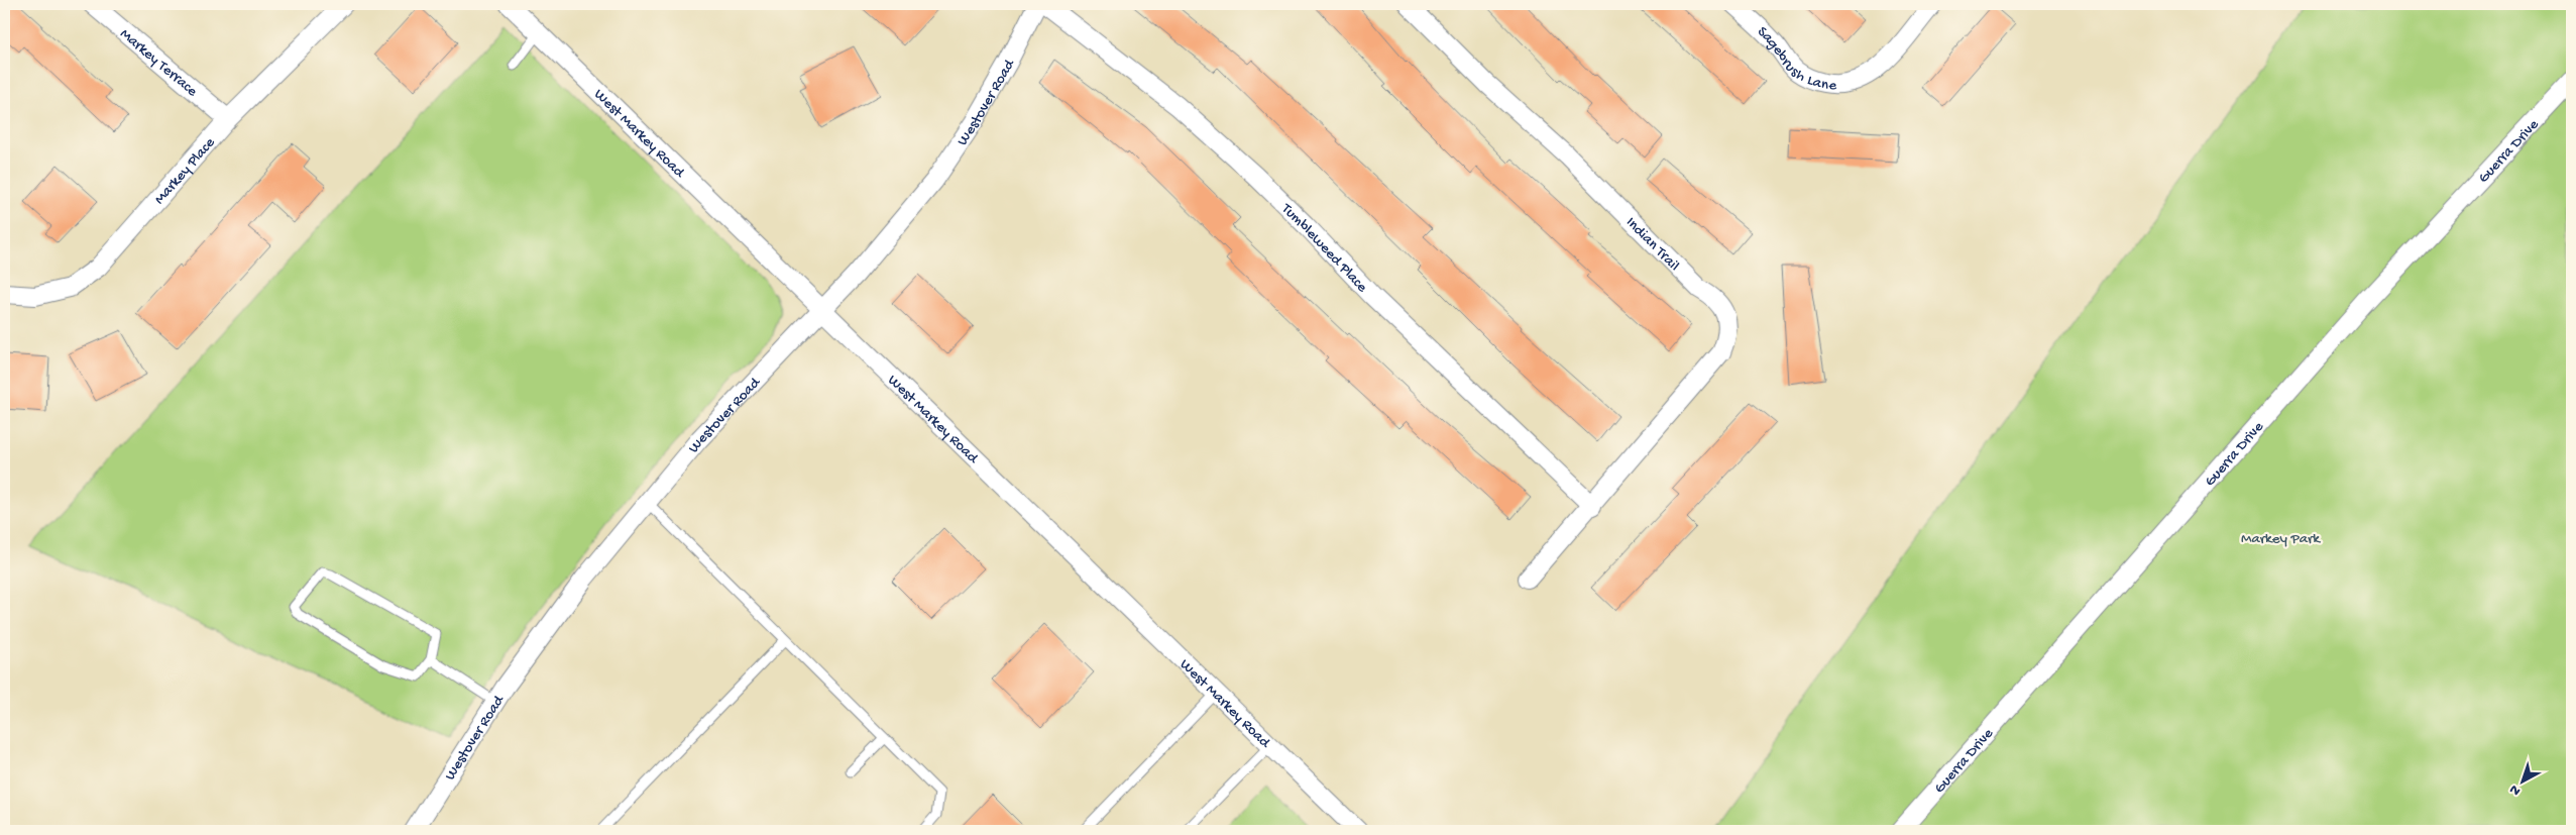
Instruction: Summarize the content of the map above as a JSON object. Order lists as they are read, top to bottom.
{
  "streets": {
    "street": [
      "Sagebrush Lane",
      "Markey Terrace",
      "Westover Road",
      "West Markey Road",
      "Guerra Drive",
      "Markey Place",
      "Indian Trail",
      "Tumbleweed Place"
    ]
  },
  "crossings": [
    ["Markey Terrace", "Markey Place"],
    ["Westover Road", "West Markey Road"],
    ["Indian Trail", "Tumbleweed Place"]
  ],
  "parks": ["Markey Park"],
  "north": "bottom left"
}
